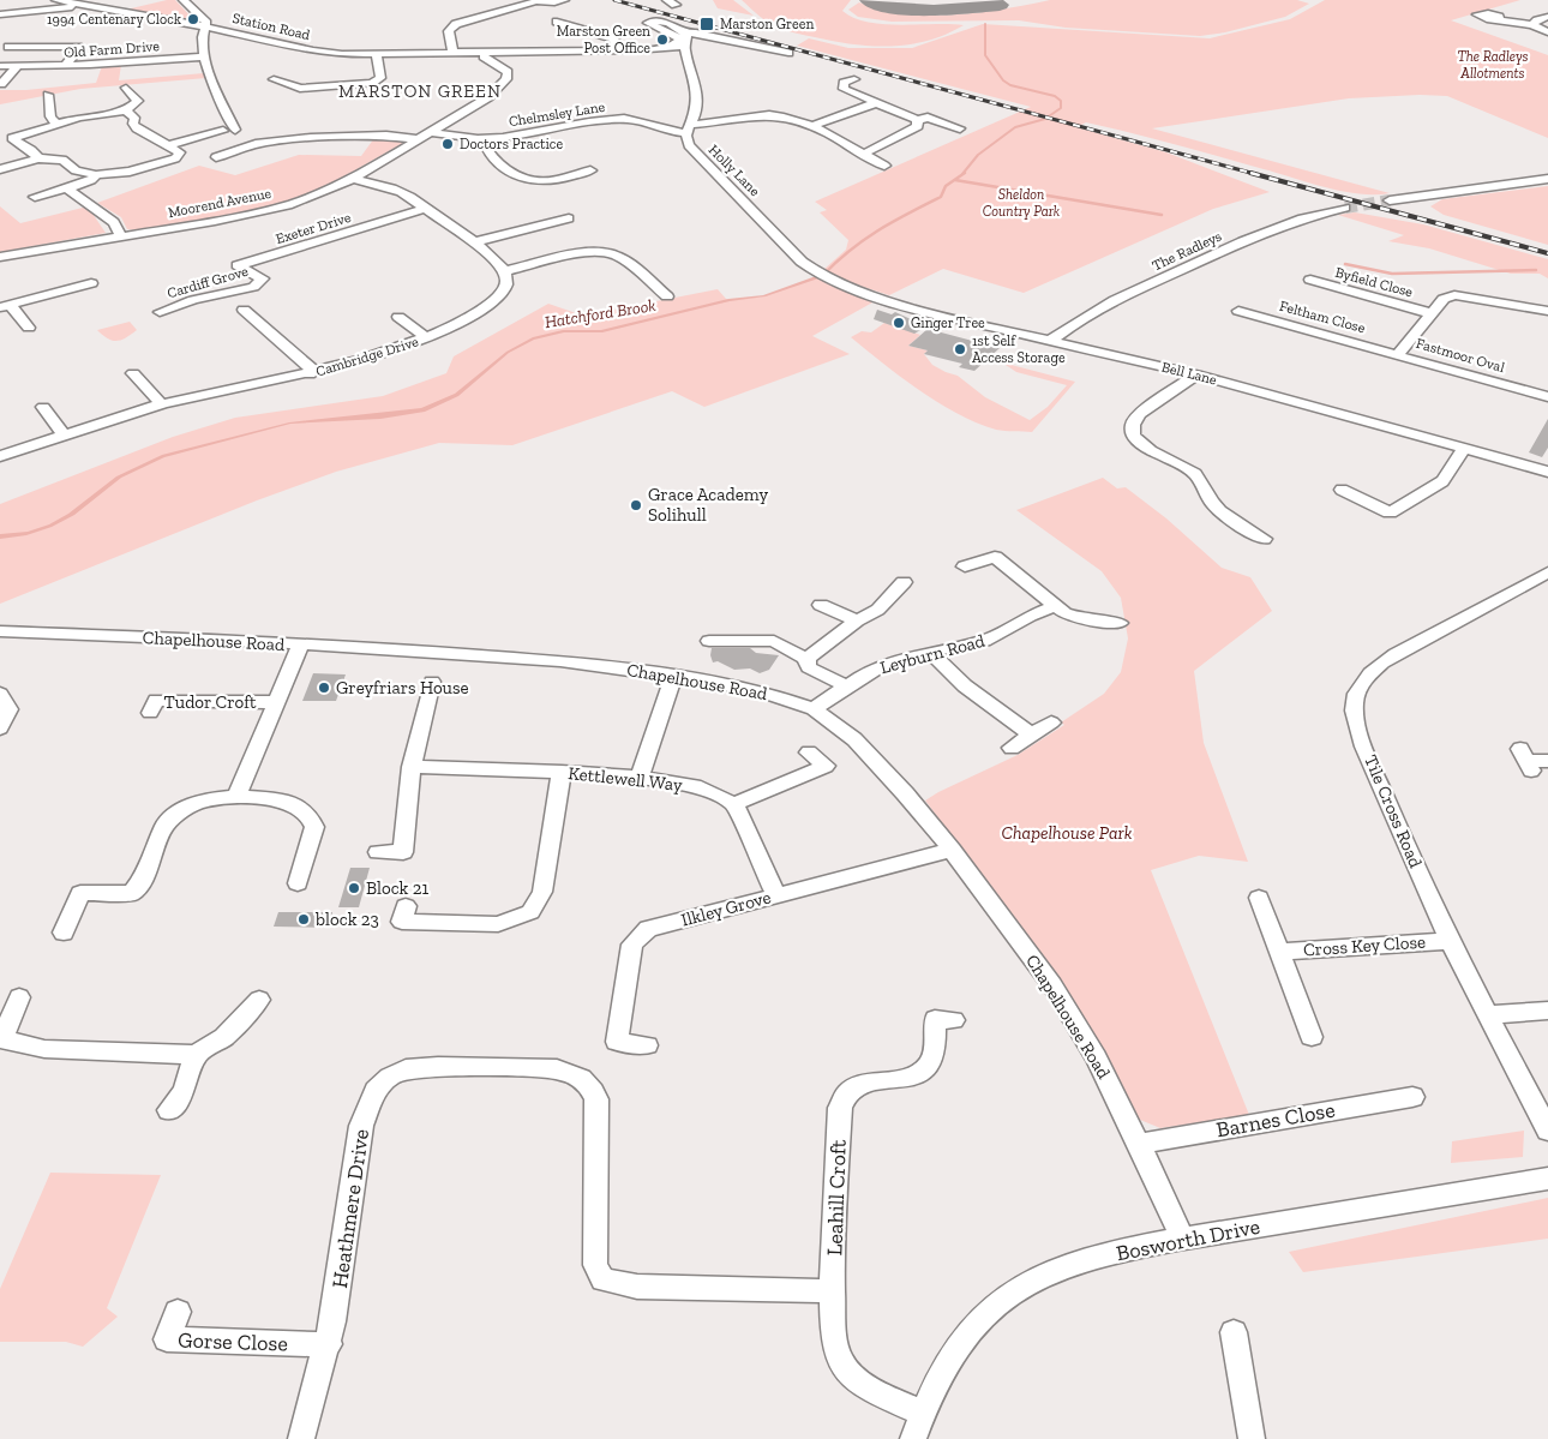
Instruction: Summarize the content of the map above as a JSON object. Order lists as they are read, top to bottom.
{
  "streets": {
    "street": [
      "Station Road",
      "Old Farm Drive",
      "Chelmsley Lane",
      "Holly Lane",
      "Moorend Avenue",
      "Exeter Drive",
      "The Radleys",
      "Cardiff Grove",
      "Byfield Close",
      "Feltham Close",
      "Fastmoor Oval",
      "Cambridge Drive",
      "Bell Lane",
      "Chapelhouse Road",
      "Leyburn Road",
      "Tudor Croft",
      "Kettlewell Way",
      "Tile Cross Road",
      "Ilkley Grove",
      "Cross Key Close",
      "Barnes Close",
      "Leahill Croft",
      "Heathmere Drive",
      "Bosworth Drive",
      "Gorse Close"
    ]
  },
  "crossings": [
    ["Station Road", "Moorend Avenue"],
    ["Chelmsley Lane", "Holly Lane"],
    ["Chelmsley Lane", "Moorend Avenue"],
    ["Holly Lane", "Bell Lane"],
    ["Exeter Drive", "Cardiff Grove"],
    ["The Radleys", "Bell Lane"],
    ["Byfield Close", "Fastmoor Oval"],
    ["Feltham Close", "Fastmoor Oval"],
    ["Chapelhouse Road", "Leyburn Road"],
    ["Chapelhouse Road", "Ilkley Grove"],
    ["Chapelhouse Road", "Barnes Close"],
    ["Chapelhouse Road", "Bosworth Drive"],
    ["Tile Cross Road", "Cross Key Close"],
    ["Leahill Croft", "Heathmere Drive"],
    ["Leahill Croft", "Bosworth Drive"],
    ["Heathmere Drive", "Gorse Close"]
  ],
  "districts": ["MARSTON GREEN"],
  "water": ["Hatchford Brook"],
  "parks": ["The Radleys Allotments", "Sheldon Country Park", "Chapelhouse Park"],
  "places": {
    "other": [
      "1994 Centenary Clock",
      "Marston Green Post Office",
      "Doctors Practice",
      "Ginger Tree",
      "1st Self Access Storage",
      "Grace Academy Solihull",
      "Greyfriars House",
      "Block 21",
      "block 23"
    ],
    "transit": ["Marston Green"]
  }
}
